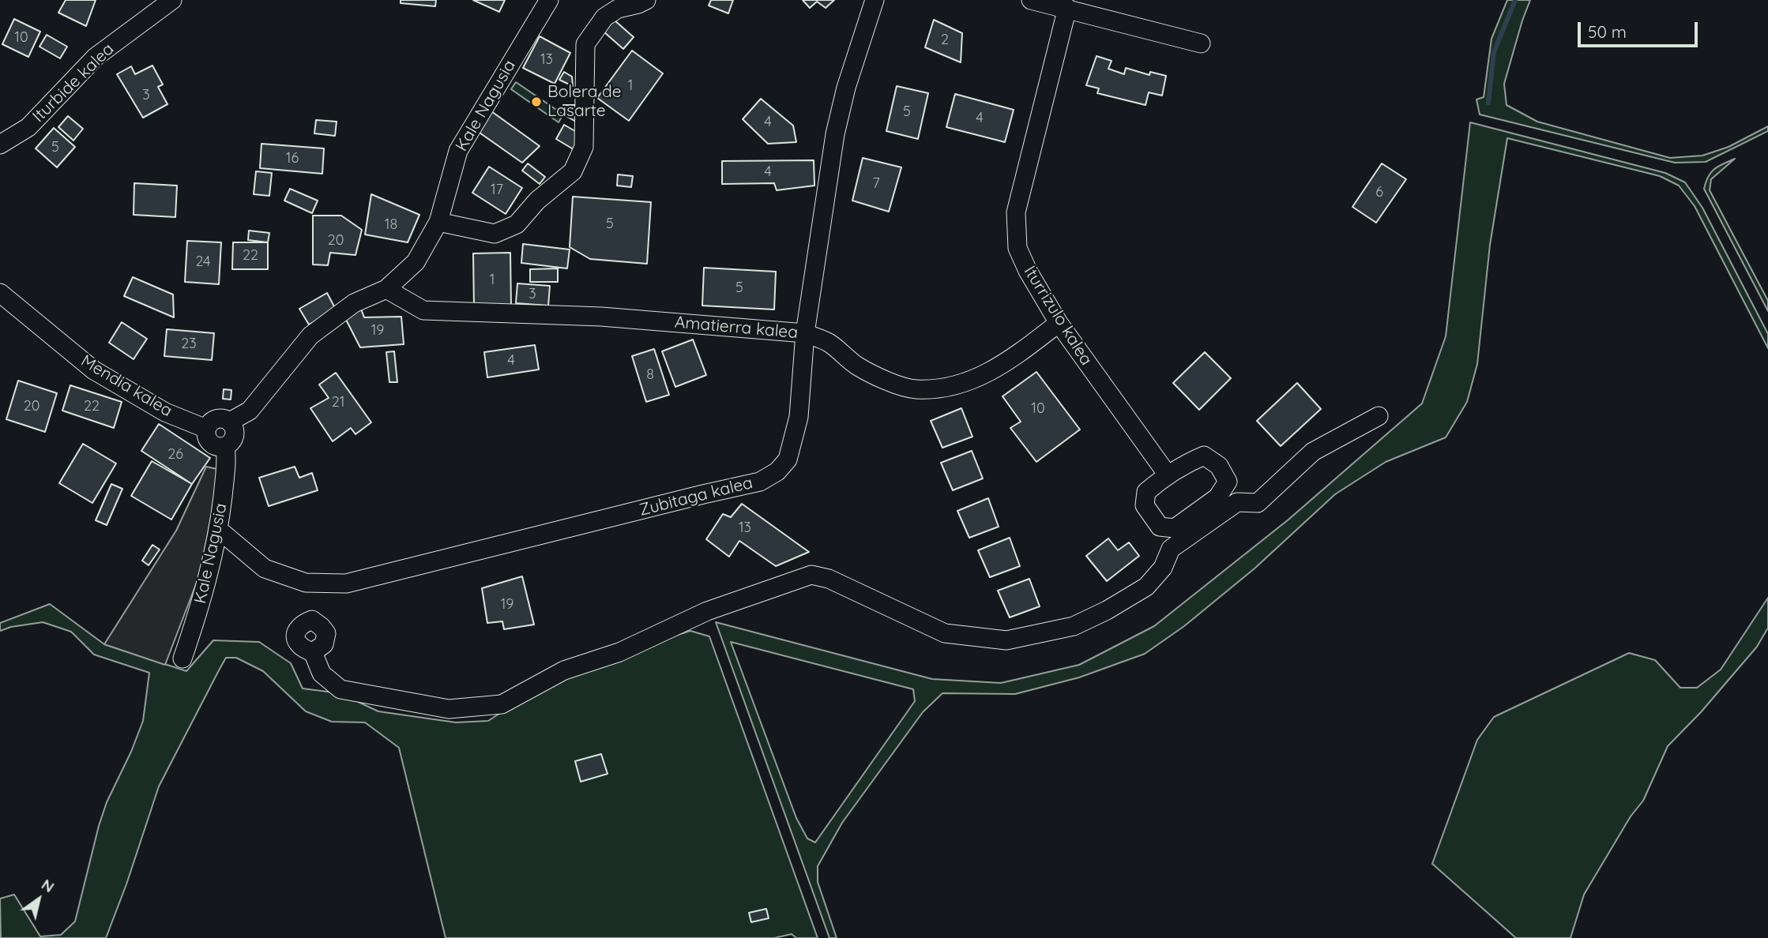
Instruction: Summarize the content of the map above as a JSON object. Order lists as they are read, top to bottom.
{
  "streets": {
    "street": [
      "Iturbide kalea",
      "Kale Nagusia",
      "Iturrizulo kalea",
      "Amatierra kalea",
      "Mendia kalea",
      "Zubitaga kalea"
    ]
  },
  "crossings": [
    ["Kale Nagusia", "Amatierra kalea"],
    ["Kale Nagusia", "Mendia kalea"],
    ["Kale Nagusia", "Zubitaga kalea"],
    ["Iturrizulo kalea", "Amatierra kalea"],
    ["Amatierra kalea", "Zubitaga kalea"]
  ],
  "places": ["Bolera de Lasarte"],
  "house_numbers": [
    "10",
    "2",
    "13",
    "1",
    "3",
    "5",
    "4",
    "4",
    "5",
    "16",
    "4",
    "7",
    "17",
    "6",
    "5",
    "18",
    "20",
    "22",
    "24",
    "1",
    "5",
    "3",
    "19",
    "23",
    "4",
    "8",
    "21",
    "20",
    "22",
    "10",
    "26",
    "13",
    "19"
  ],
  "scale_bar": "50 m",
  "north": "top right"
}
